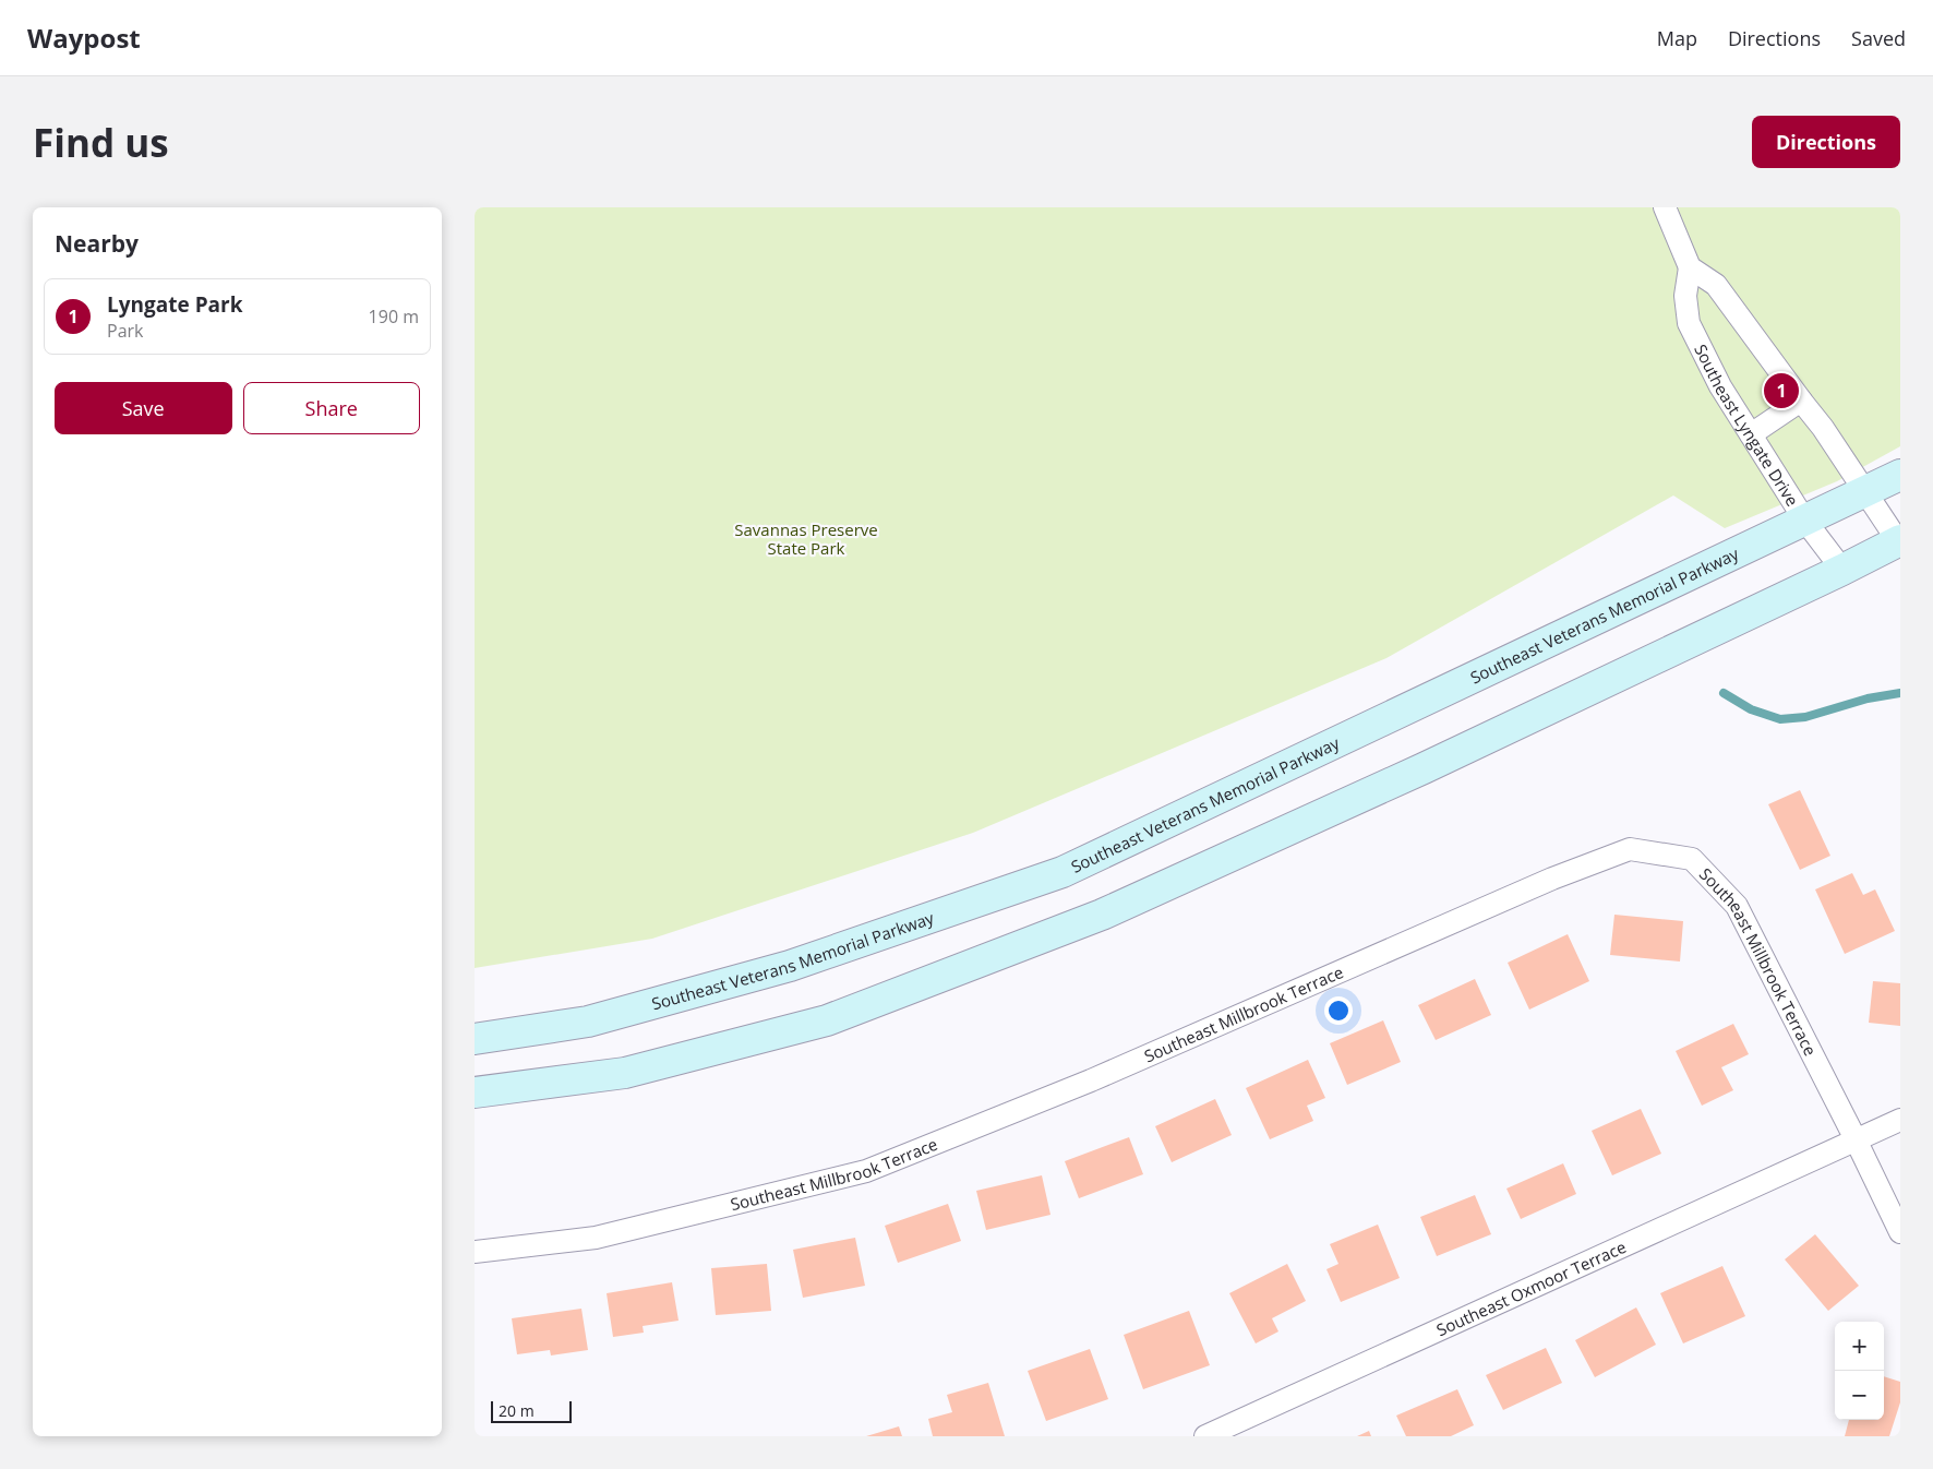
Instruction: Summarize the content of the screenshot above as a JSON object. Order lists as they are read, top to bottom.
{
  "streets": {
    "main road": ["Southeast Veterans Memorial Parkway"],
    "street": ["Southeast Lyngate Drive", "Southeast Millbrook Terrace", "Southeast Oxmoor Terrace"]
  },
  "crossings": [
    ["Southeast Lyngate Drive", "Southeast Veterans Memorial Parkway"],
    ["Southeast Millbrook Terrace", "Southeast Oxmoor Terrace"]
  ],
  "parks": ["Savannas Preserve State Park"],
  "scale_bar": "20 m",
  "page": {
    "header": "Waypost",
    "nav": ["Map", "Directions", "Saved"],
    "buttons": [
      "Directions",
      ["Save", "Share"]
    ],
    "title": "Find us",
    "heading": "Nearby",
    "list": [
      {
        "mark": "1",
        "name": "Lyngate Park",
        "note": "Park",
        "value": "190 m"
      }
    ],
    "pins": "1",
    "map_buttons": ["+", "−"],
    "scale": "20 m"
  }
}
